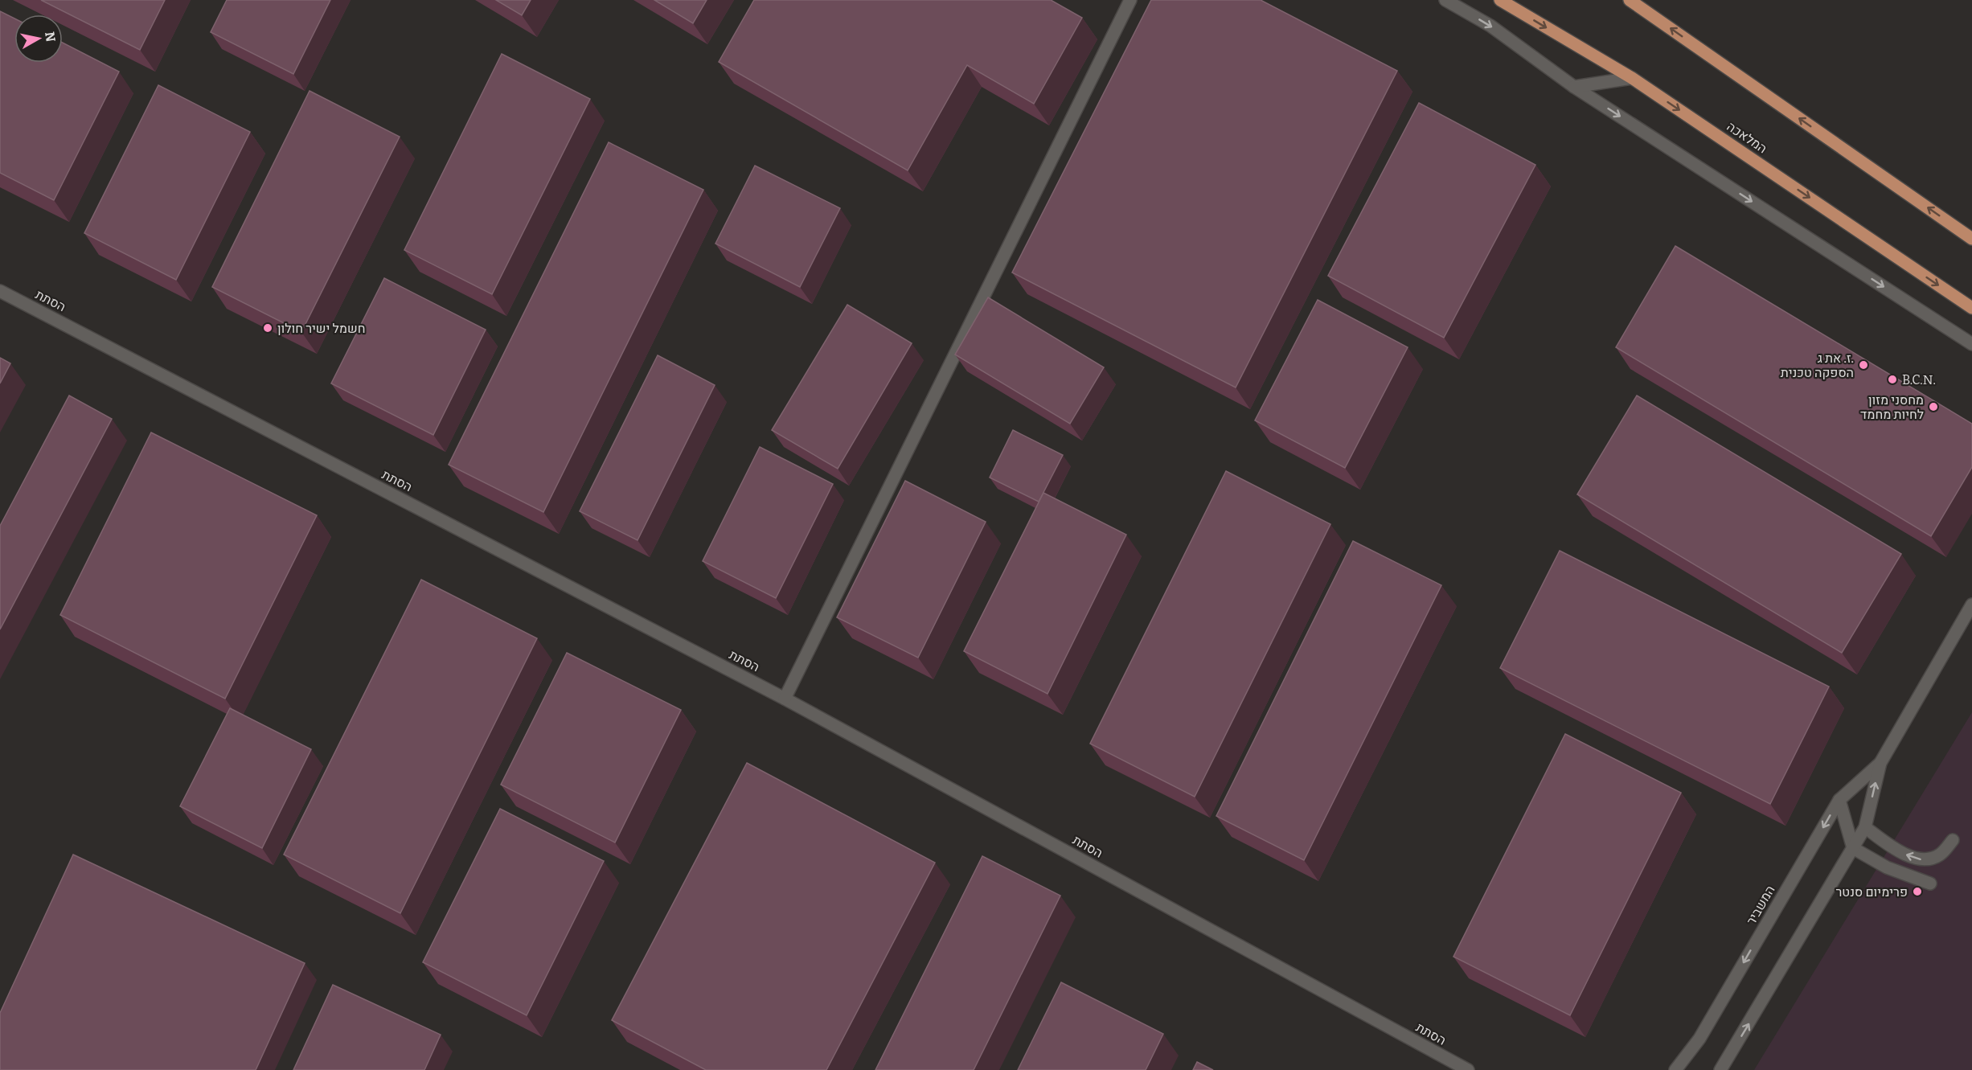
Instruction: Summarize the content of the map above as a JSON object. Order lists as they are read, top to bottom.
{
  "streets": {
    "main road": ["המלאכה"],
    "street": ["הסתת", "המשביר"]
  },
  "places": [
    "חשמל ישיר חולון",
    "ז. את ג. הספקה טכנית",
    "B.C.N.",
    "מחסני מזון לחיות מחמד",
    "פרימיום סנטר"
  ],
  "north": "right"
}
